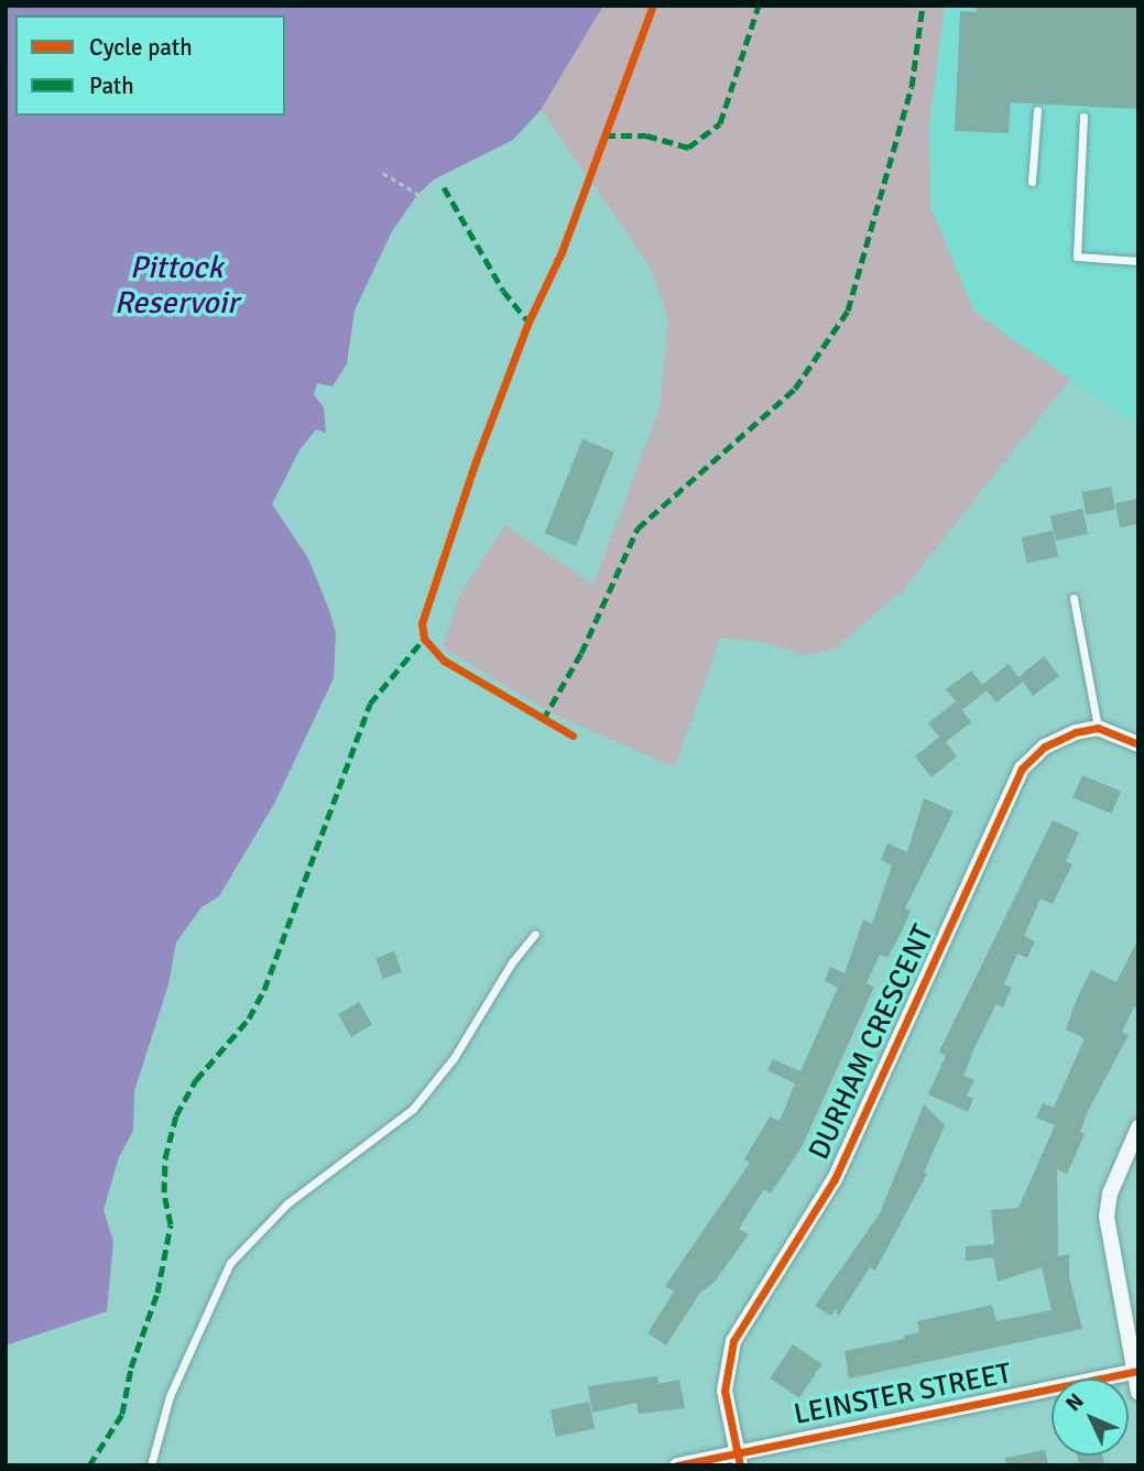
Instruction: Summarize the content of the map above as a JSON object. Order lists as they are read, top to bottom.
{
  "streets": {
    "street": ["DURHAM CRESCENT", "LEINSTER STREET"]
  },
  "crossings": [
    ["DURHAM CRESCENT", "LEINSTER STREET"]
  ],
  "water": ["Pittock Reservoir"],
  "legend": ["Cycle path", "Path"],
  "north": "top left"
}
